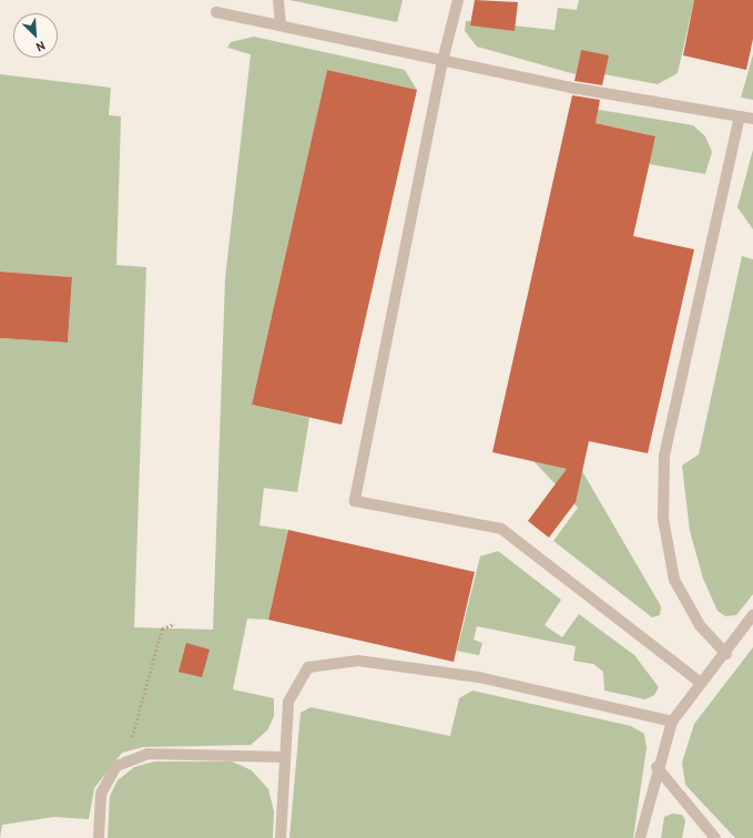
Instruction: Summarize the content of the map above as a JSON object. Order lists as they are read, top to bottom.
{
  "north": "bottom right"
}
